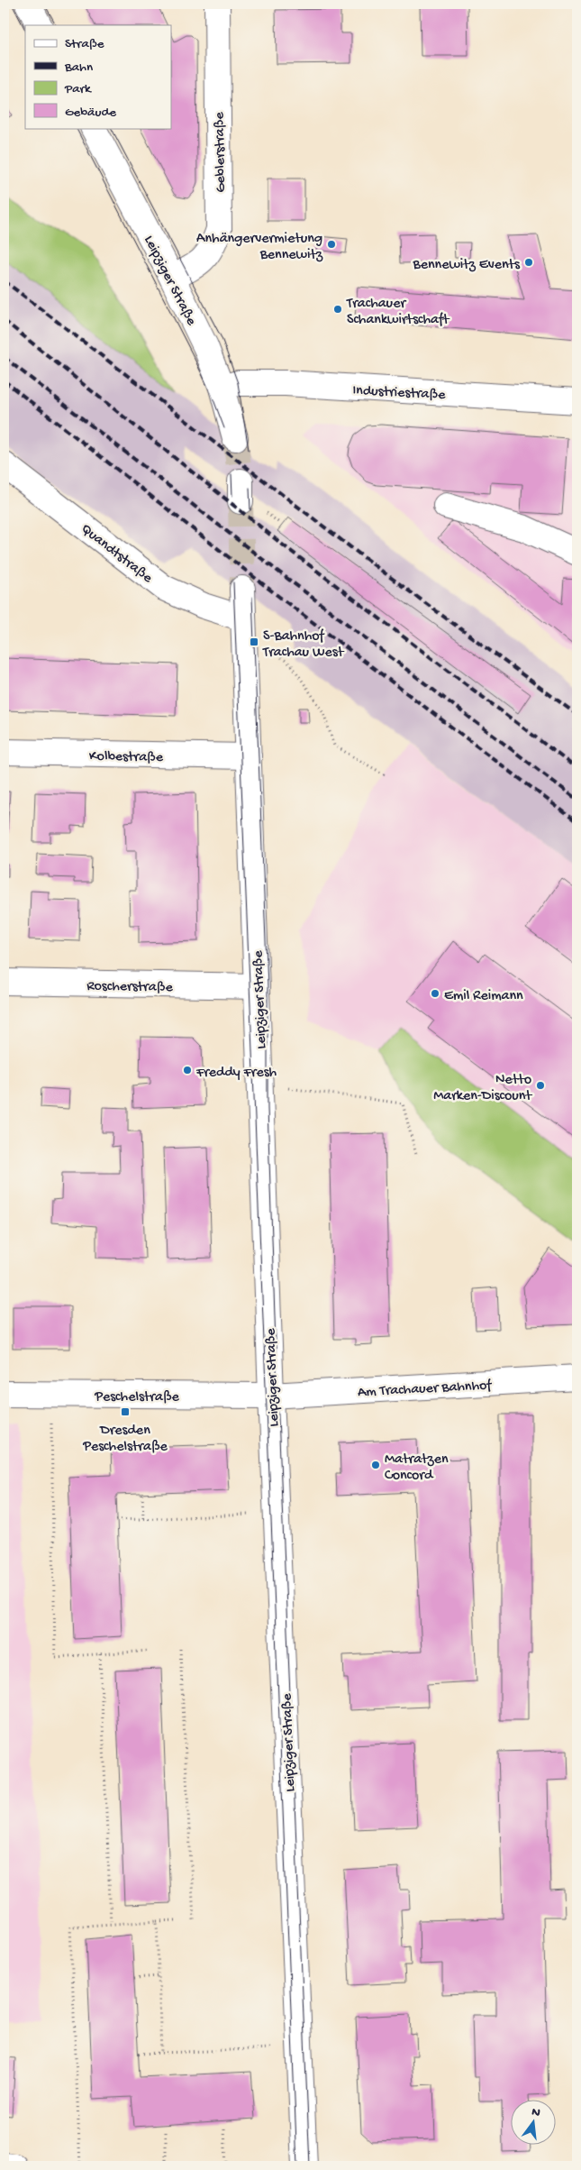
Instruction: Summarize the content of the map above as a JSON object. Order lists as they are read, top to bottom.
{
  "streets": {
    "street": [
      "Geblerstraße",
      "Leipziger Straße",
      "Industriestraße",
      "Quandtstraße",
      "Kolbestraße",
      "Roscherstraße",
      "Am Trachauer Bahnhof",
      "Peschelstraße"
    ]
  },
  "crossings": [
    ["Geblerstraße", "Leipziger Straße"],
    ["Leipziger Straße", "Industriestraße"],
    ["Leipziger Straße", "Quandtstraße"],
    ["Leipziger Straße", "Kolbestraße"],
    ["Leipziger Straße", "Roscherstraße"],
    ["Leipziger Straße", "Am Trachauer Bahnhof"],
    ["Leipziger Straße", "Peschelstraße"],
    ["Am Trachauer Bahnhof", "Peschelstraße"]
  ],
  "places": {
    "other": [
      "Anhängervermietung Bennewitz",
      "Bennewitz Events",
      "Trachauer Schankwirtschaft",
      "Emil Reimann",
      "Freddy Fresh",
      "Netto Marken-Discount",
      "Matratzen Concord"
    ],
    "transit": ["S-Bahnhof Trachau West", "Dresden Peschelstraße"]
  },
  "legend": [
    "Straße",
    "Bahn",
    "Park",
    "Gebäude"
  ],
  "north": "top"
}
